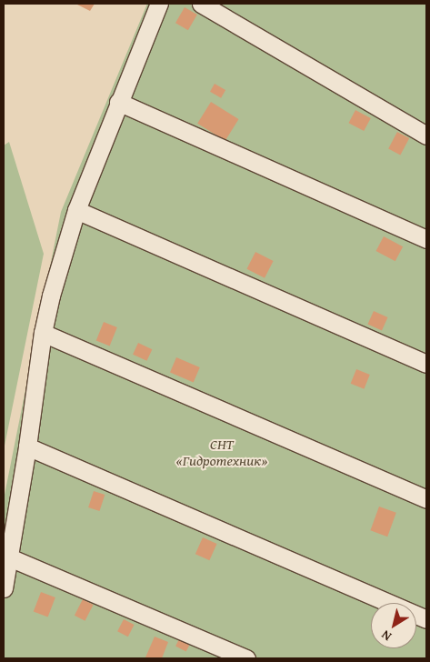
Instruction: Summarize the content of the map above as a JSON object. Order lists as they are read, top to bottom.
{
  "parks": ["СНТ «Гидротехник»"],
  "north": "bottom left"
}
